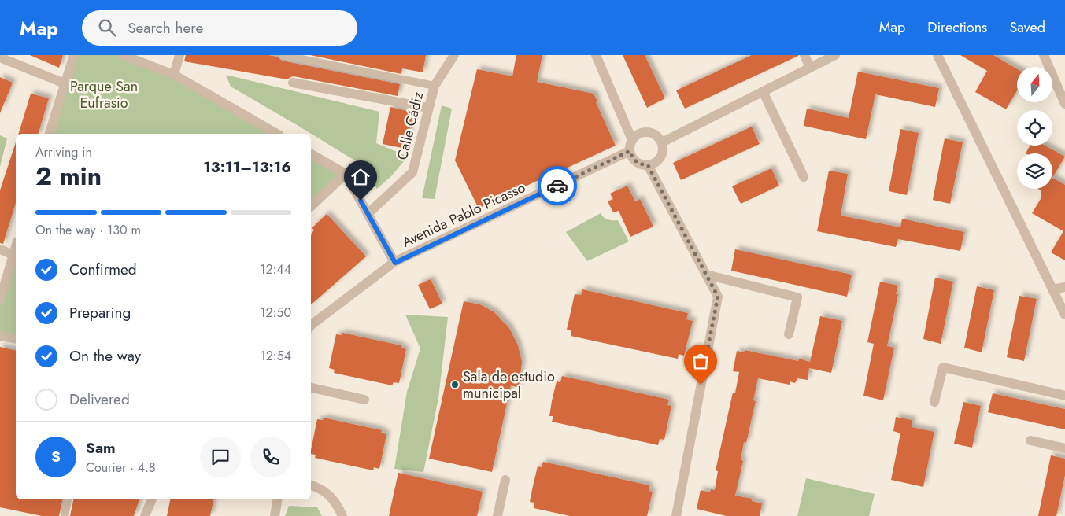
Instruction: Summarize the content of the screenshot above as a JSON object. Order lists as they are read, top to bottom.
{
  "streets": {
    "street": ["Calle Cádiz", "Avenida Pablo Picasso"]
  },
  "parks": ["Parque San Eufrasio"],
  "places": ["Sala de estudio municipal"],
  "north": "top",
  "page": {
    "header": "Map",
    "search": "Search here",
    "nav": ["Map", "Directions", "Saved"],
    "heading": ["2 min", "Arriving in", "13:11–13:16"],
    "panel": ["Sam", "Courier · 4.8"],
    "bar": "On the way · 130 m",
    "list": [
      ["Confirmed", "12:44"],
      ["Preparing", "12:50"],
      ["On the way", "12:54"],
      "Delivered"
    ],
    "round": "S"
  }
}
